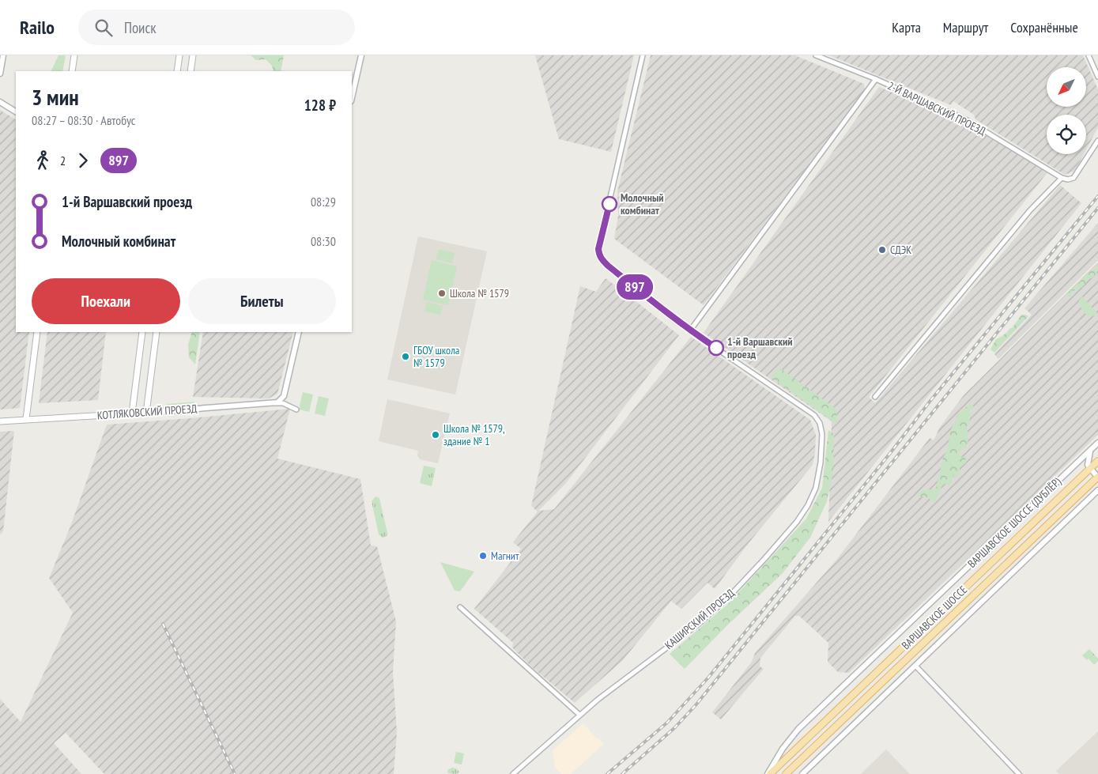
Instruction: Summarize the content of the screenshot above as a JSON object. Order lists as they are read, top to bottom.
{
  "streets": {
    "main road": ["КОТЛЯКОВСКИЙ ПРОЕЗД", "ВАРШАВСКОЕ ШОССЕ"],
    "street": ["2-Й ВАРШАВСКИЙ ПРОЕЗД", "ВАРШАВСКОЕ ШОССЕ (ДУБЛЁР)", "КАШИРСКИЙ ПРОЕЗД"]
  },
  "crossings": [
    ["ВАРШАВСКОЕ ШОССЕ (ДУБЛЁР)", "ВАРШАВСКОЕ ШОССЕ"]
  ],
  "places": [
    "Молочный комбинат",
    "СДЭК",
    "Школа № 1579",
    "1-й Варшавский проезд",
    "ГБОУ школа № 1579",
    "Школа № 1579, здание № 1",
    "Магнит"
  ],
  "lines": ["bus line 897"],
  "north": "bottom left",
  "page": {
    "header": "Railo",
    "search": "Поиск",
    "nav": ["Карта", "Маршрут", "Сохранённые"],
    "on_map": "897",
    "heading": ["3 мин", "08:27 – 08:30 · Автобус", "128 ₽"],
    "legs": ["2", "897"],
    "list": [
      {
        "name": "1-й Варшавский проезд",
        "value": "08:29"
      },
      {
        "name": "Молочный комбинат",
        "value": "08:30"
      }
    ],
    "buttons": ["Поехали", "Билеты"]
  }
}
